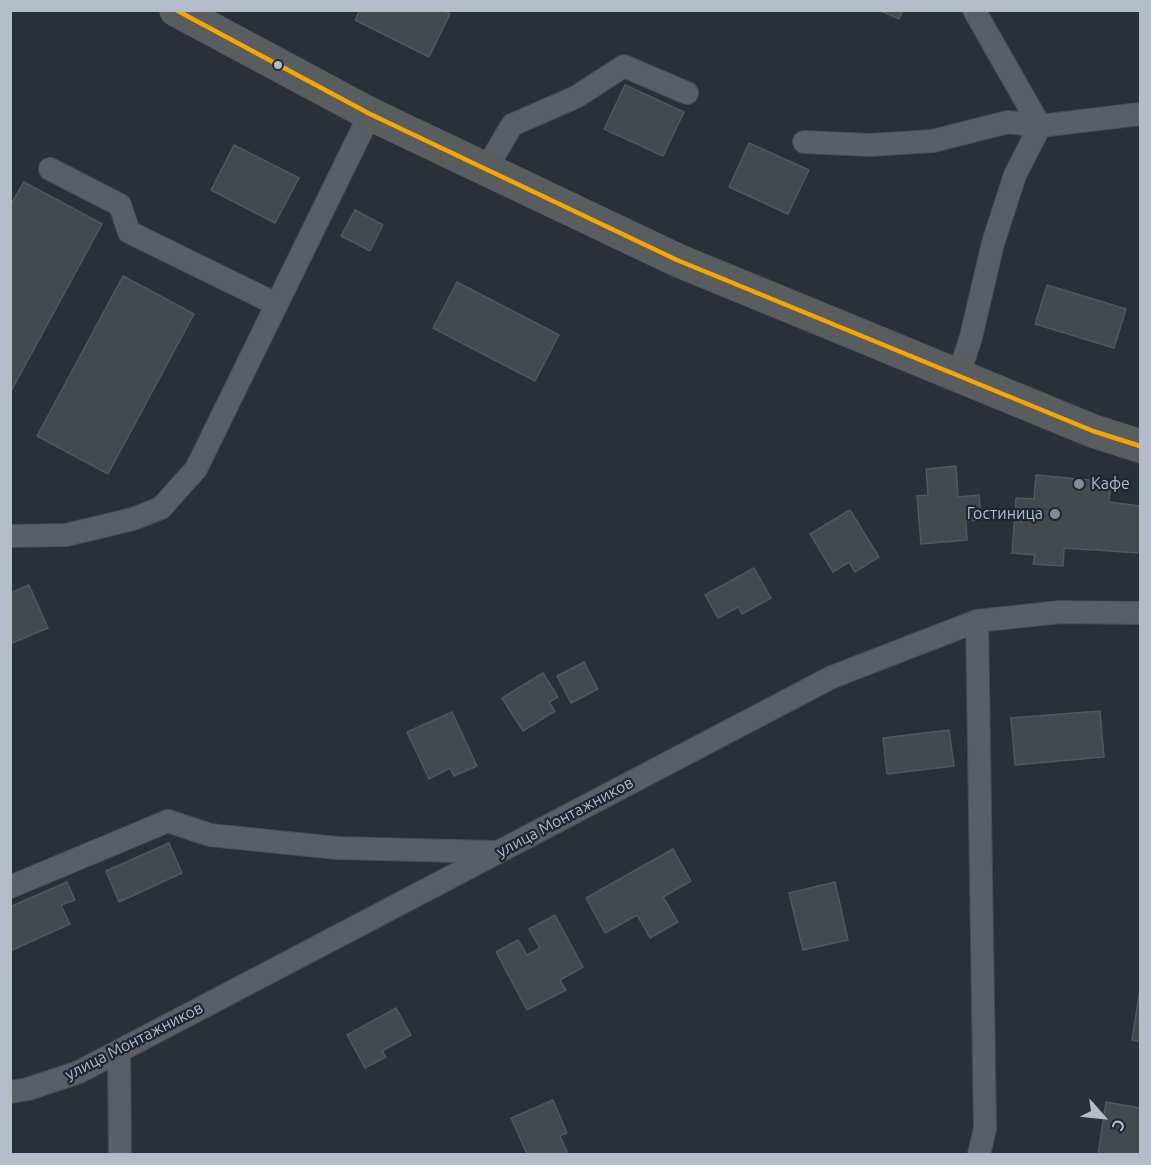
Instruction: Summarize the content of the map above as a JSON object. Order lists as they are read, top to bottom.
{
  "streets": {
    "street": ["улица Монтажников"]
  },
  "places": ["Кафе", "Гостиница"],
  "north": "bottom right"
}
